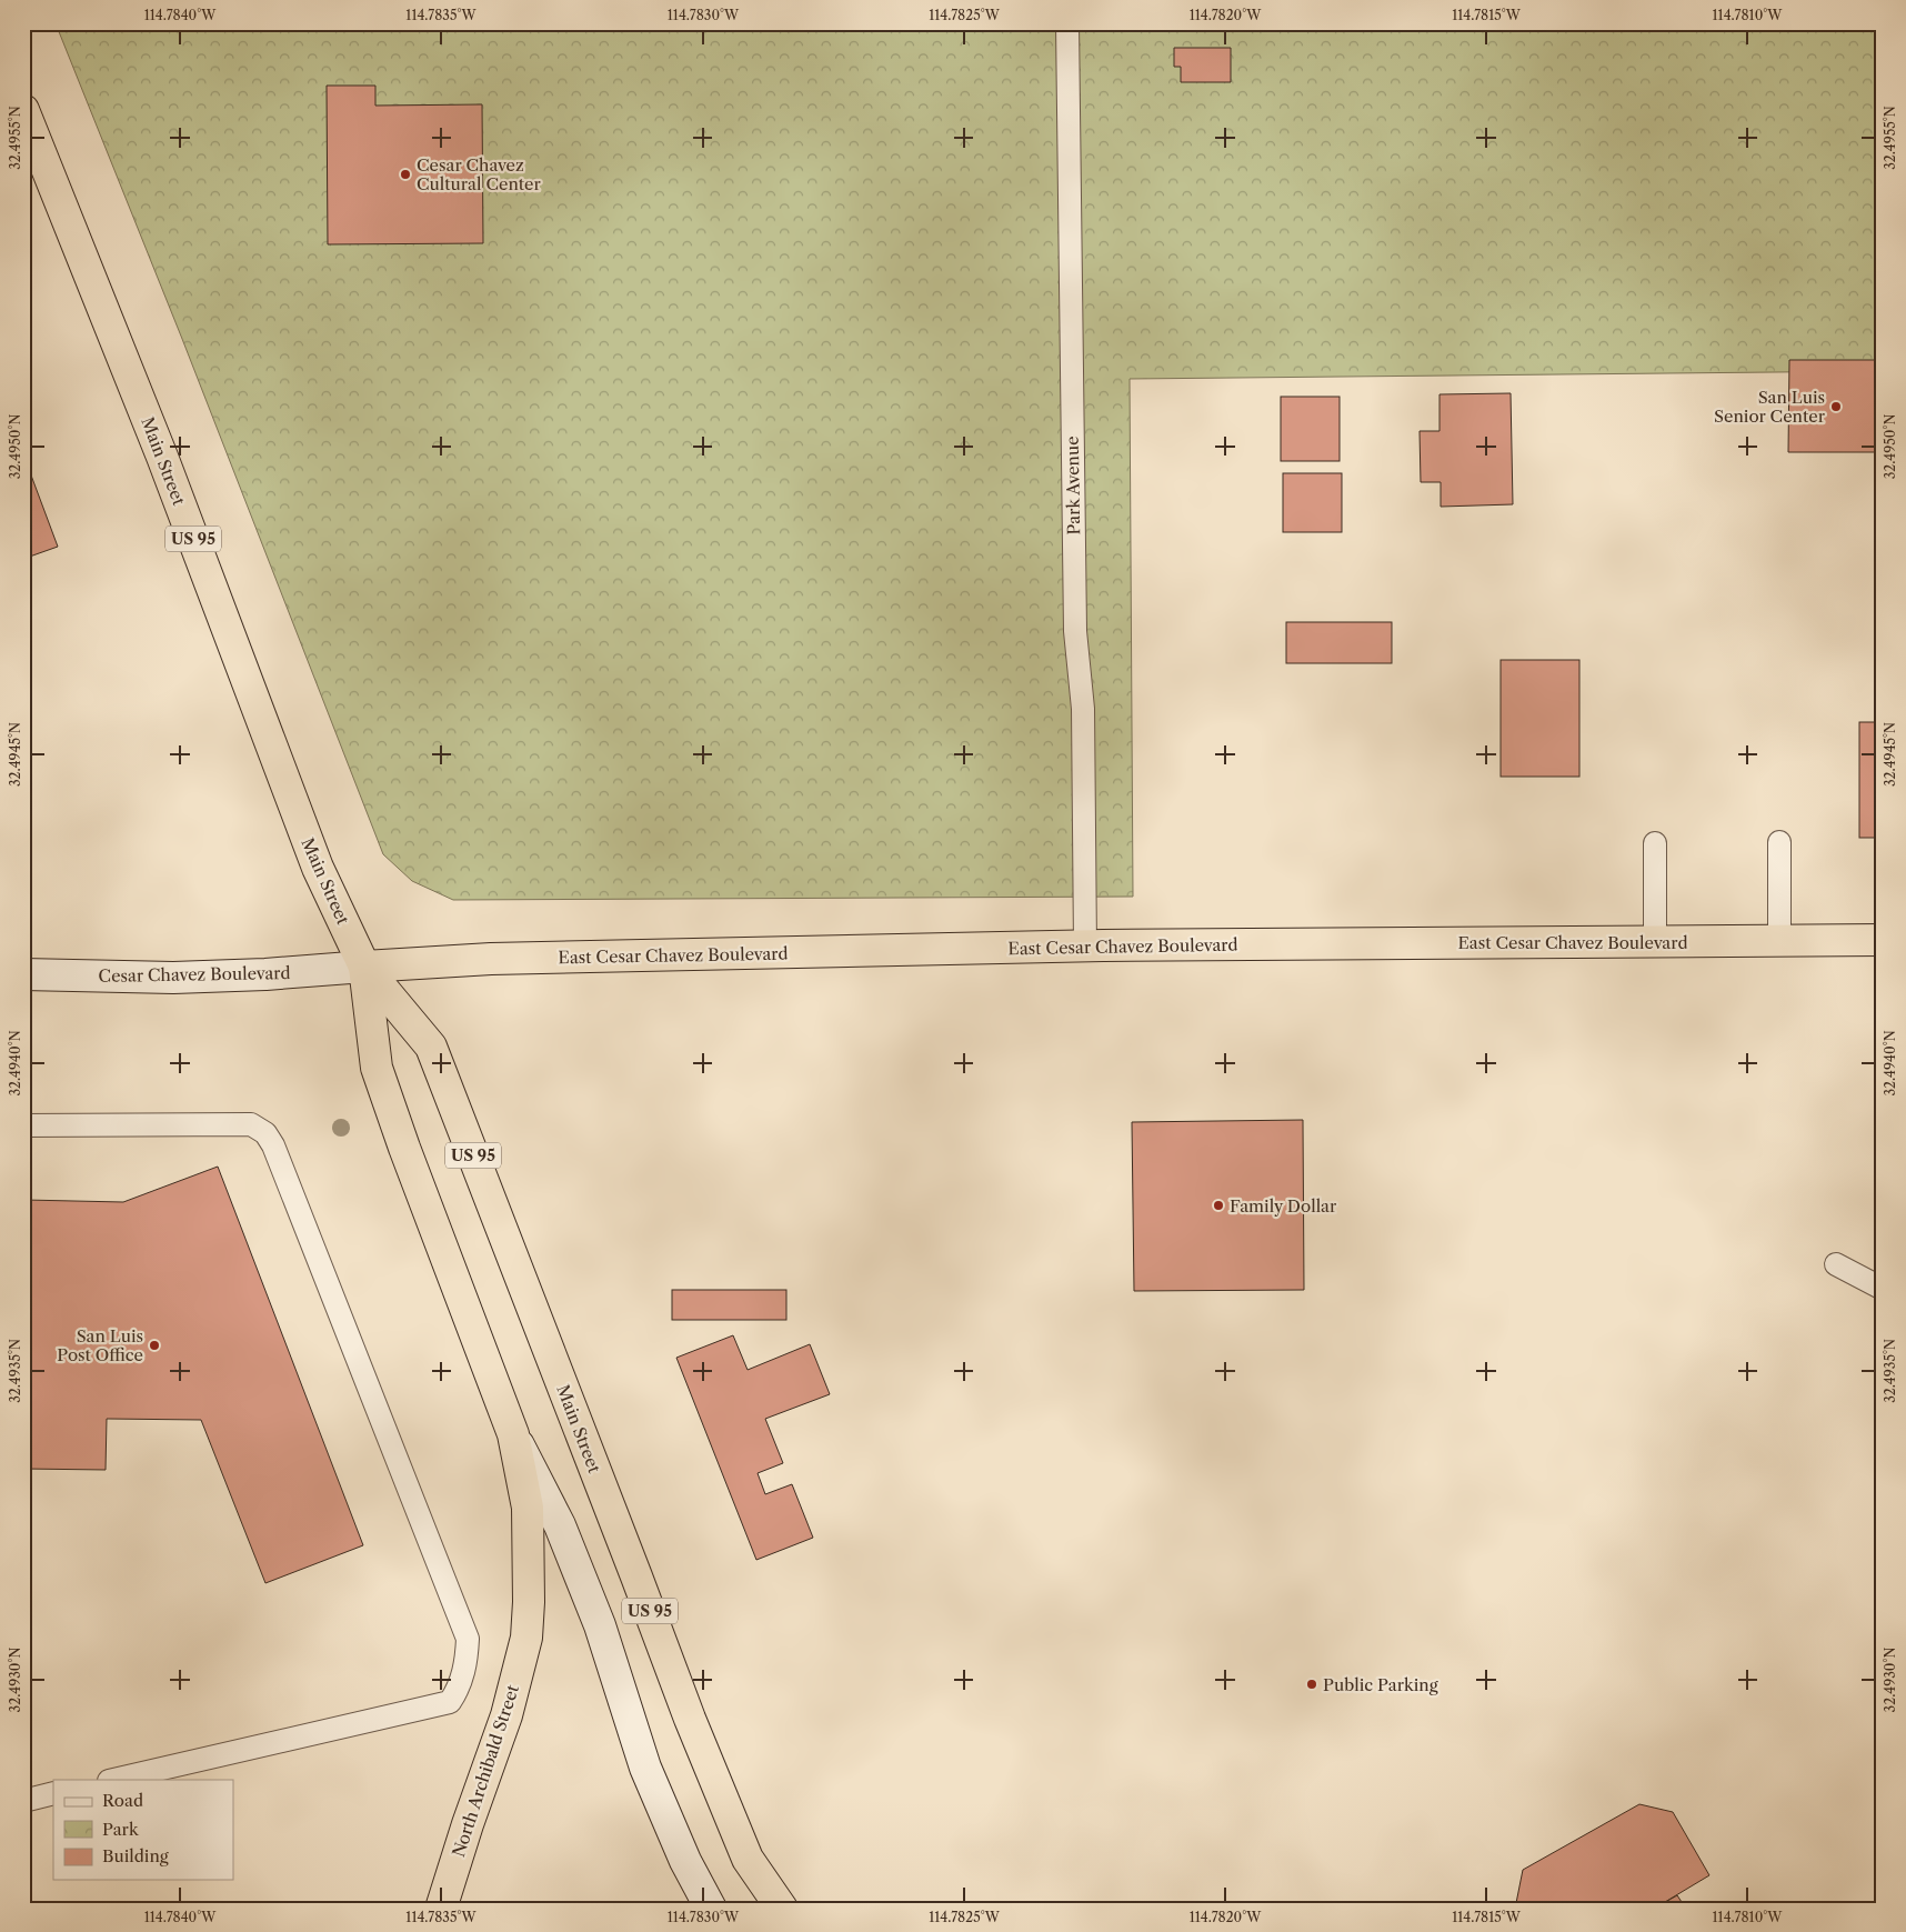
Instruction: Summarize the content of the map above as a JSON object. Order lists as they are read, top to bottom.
{
  "streets": {
    "highway": [
      "Main Street",
      "US 95",
      "East Cesar Chavez Boulevard",
      "North Archibald Street"
    ],
    "main road": ["Cesar Chavez Boulevard"],
    "lane": ["Park Avenue"]
  },
  "crossings": [
    ["Main Street", "US 95"],
    ["Main Street", "East Cesar Chavez Boulevard"],
    ["Main Street", "Cesar Chavez Boulevard"],
    ["Main Street", "North Archibald Street"],
    ["Park Avenue", "East Cesar Chavez Boulevard"],
    ["East Cesar Chavez Boulevard", "Cesar Chavez Boulevard"]
  ],
  "places": [
    "Cesar Chavez Cultural Center",
    "San Luis Senior Center",
    "Family Dollar",
    "San Luis Post Office",
    "Public Parking"
  ],
  "legend": ["Road", "Park", "Building"],
  "coordinates": [
    "114.7840°W",
    "114.7835°W",
    "114.7830°W",
    "114.7825°W",
    "114.7820°W",
    "114.7815°W",
    "114.7810°W",
    "32.4955°N",
    "32.4950°N",
    "32.4945°N",
    "32.4940°N",
    "32.4935°N",
    "32.4930°N"
  ]
}
